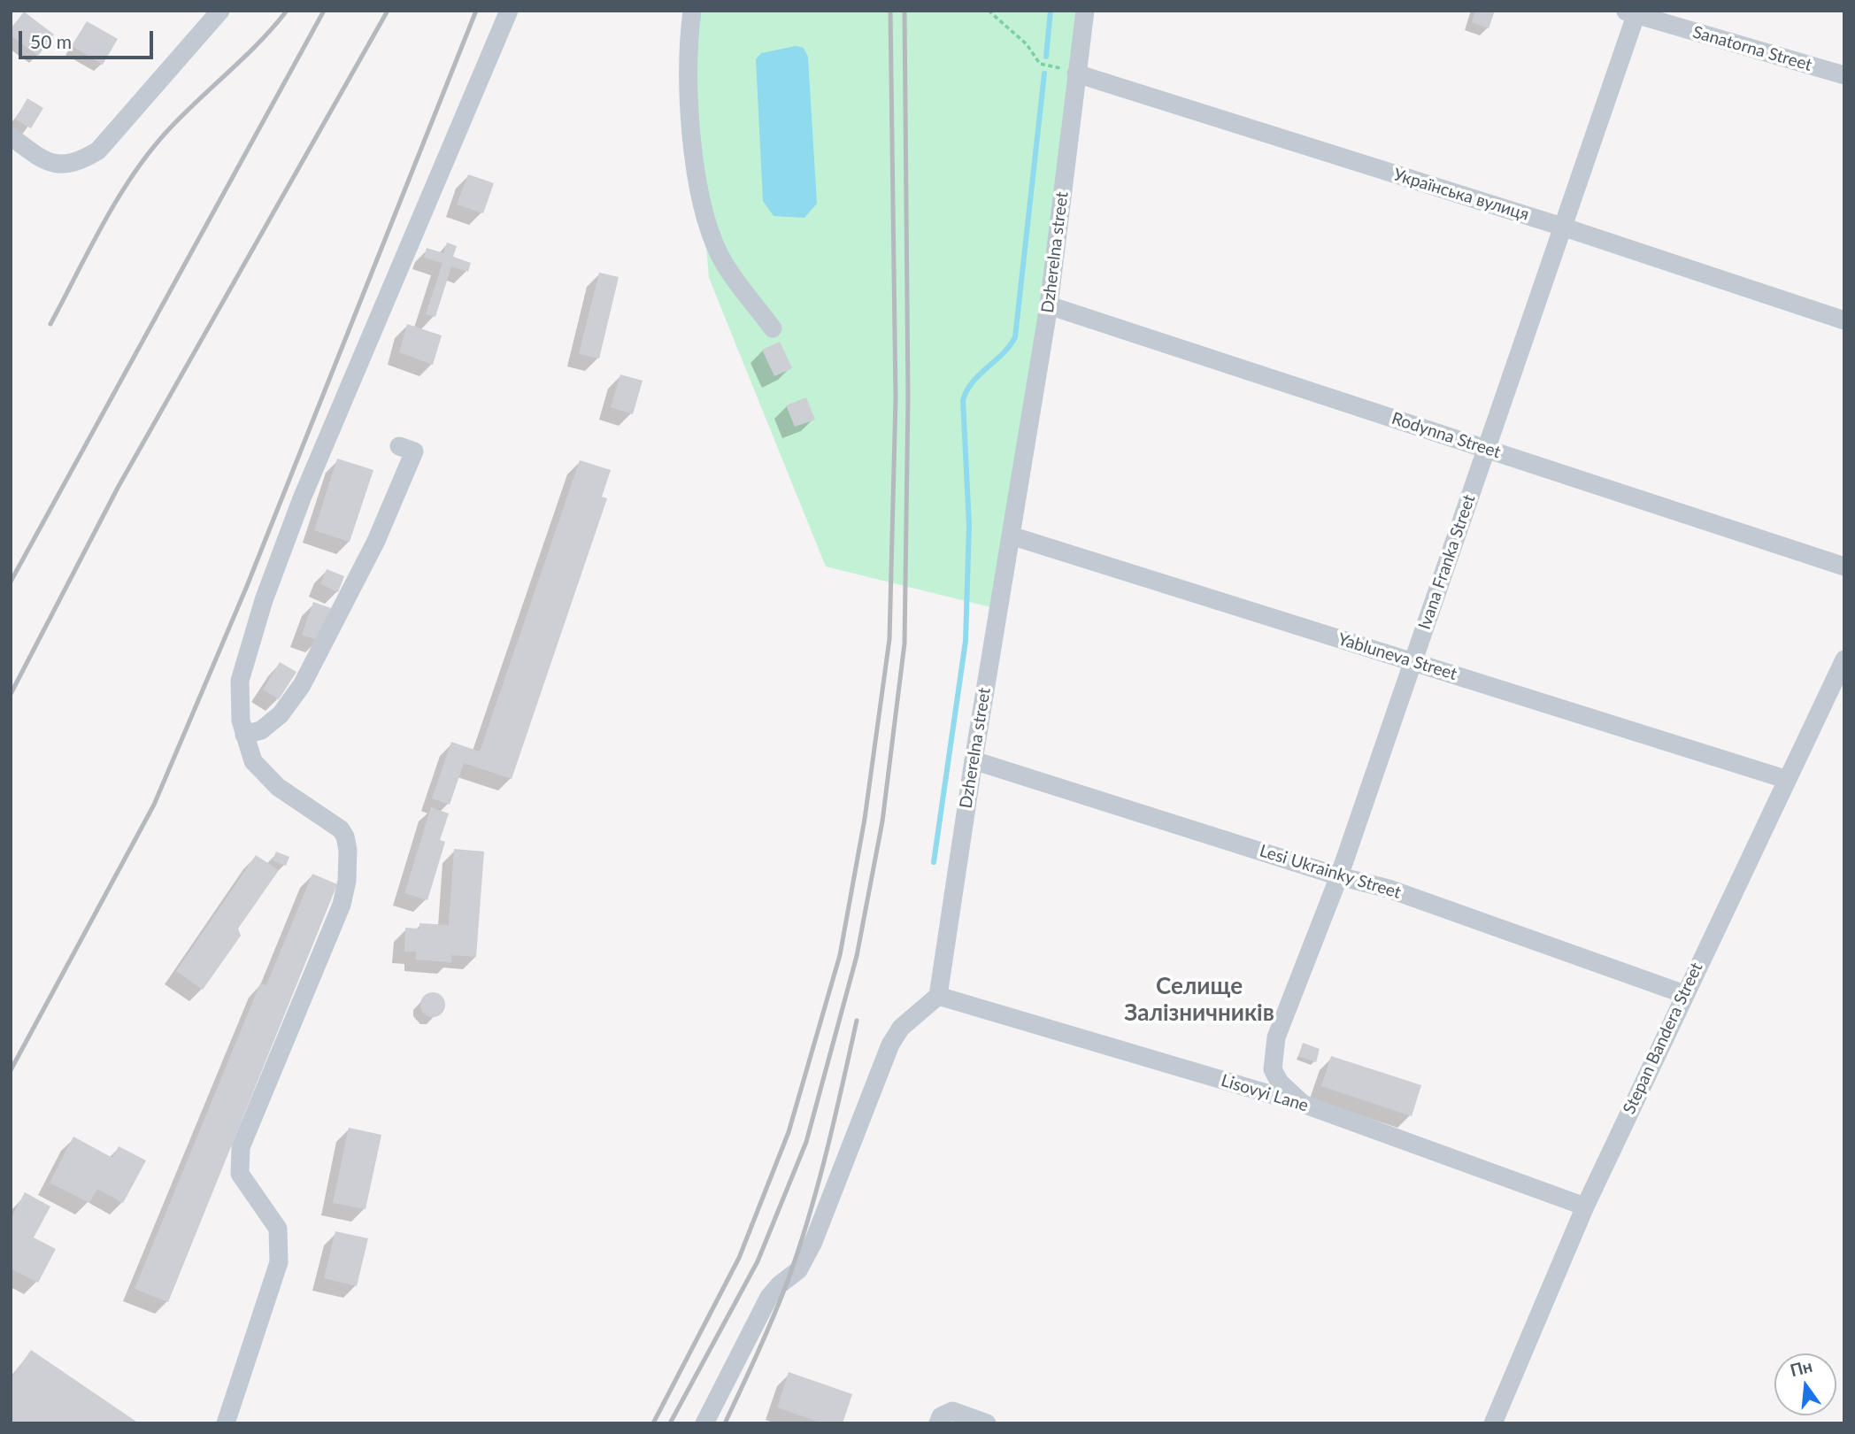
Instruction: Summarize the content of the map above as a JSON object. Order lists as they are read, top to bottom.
{
  "streets": {
    "street": [
      "Sanatorna Street",
      "Українська вулиця",
      "Dzherelna street",
      "Rodynna Street",
      "Ivana Franka Street",
      "Yabluneva Street",
      "Lesi Ukrainky Street",
      "Stepan Bandera Street",
      "Lisovyi Lane"
    ]
  },
  "crossings": [
    ["Sanatorna Street", "Ivana Franka Street"],
    ["Українська вулиця", "Dzherelna street"],
    ["Українська вулиця", "Ivana Franka Street"],
    ["Dzherelna street", "Rodynna Street"],
    ["Dzherelna street", "Yabluneva Street"],
    ["Dzherelna street", "Lesi Ukrainky Street"],
    ["Dzherelna street", "Lisovyi Lane"],
    ["Rodynna Street", "Ivana Franka Street"],
    ["Ivana Franka Street", "Yabluneva Street"],
    ["Ivana Franka Street", "Lesi Ukrainky Street"],
    ["Ivana Franka Street", "Lisovyi Lane"],
    ["Yabluneva Street", "Stepan Bandera Street"],
    ["Lesi Ukrainky Street", "Stepan Bandera Street"],
    ["Stepan Bandera Street", "Lisovyi Lane"]
  ],
  "districts": ["Селище Залізничників"],
  "scale_bar": "50 m",
  "north": "top"
}
